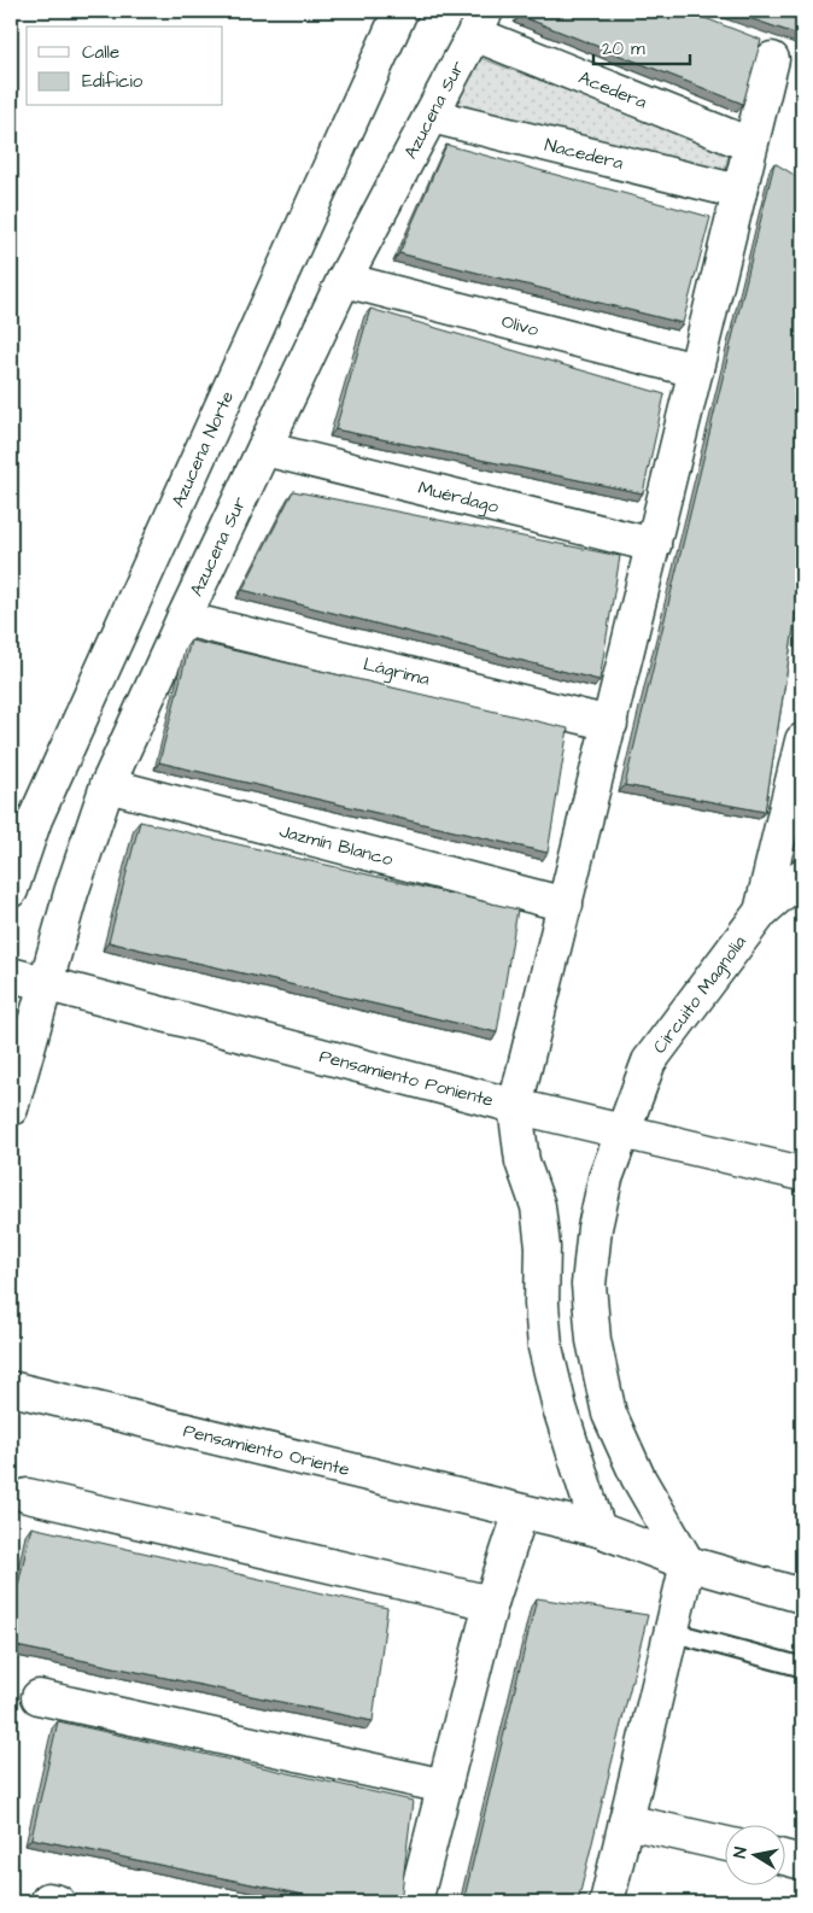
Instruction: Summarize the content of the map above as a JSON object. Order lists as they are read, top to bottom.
{
  "streets": {
    "street": [
      "Acedera",
      "Azucena Sur",
      "Nacedera",
      "Olivo",
      "Azucena Norte",
      "Muérdago",
      "Lágrima",
      "Jazmín Blanco",
      "Circuito Magnolia",
      "Pensamiento Poniente",
      "Pensamiento Oriente"
    ]
  },
  "crossings": [
    ["Acedera", "Azucena Sur"],
    ["Azucena Sur", "Nacedera"],
    ["Azucena Sur", "Olivo"],
    ["Azucena Sur", "Muérdago"],
    ["Azucena Sur", "Lágrima"],
    ["Azucena Sur", "Jazmín Blanco"],
    ["Azucena Sur", "Pensamiento Poniente"],
    ["Circuito Magnolia", "Pensamiento Poniente"],
    ["Circuito Magnolia", "Pensamiento Oriente"]
  ],
  "legend": ["Calle", "Edificio"],
  "scale_bar": "20 m",
  "north": "left"
}
